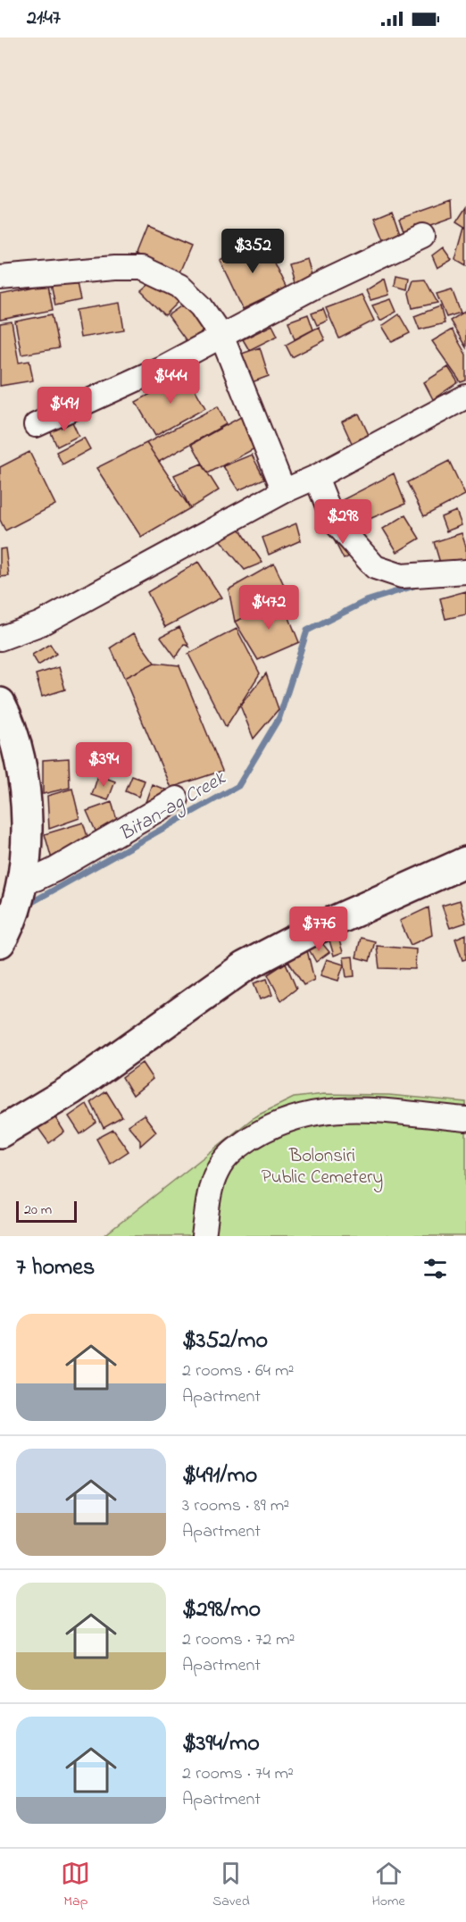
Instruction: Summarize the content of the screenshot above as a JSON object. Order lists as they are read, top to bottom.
{
  "water": ["Bitan-ag Creek"],
  "parks": ["Bolonsiri Public Cemetery"],
  "scale_bar": "20 m",
  "page": {
    "status": "21:47",
    "price": [
      "$352",
      "$444",
      "$491",
      "$298",
      "$472",
      "$394",
      "$776"
    ],
    "scale": "20 m",
    "heading": "7 homes",
    "list": [
      {
        "name": "$352/mo",
        "note": "2 rooms · 64 m² · Apartment"
      },
      {
        "name": "$491/mo",
        "note": "3 rooms · 89 m² · Apartment"
      },
      {
        "name": "$298/mo",
        "note": "2 rooms · 72 m² · Apartment"
      },
      {
        "name": "$394/mo",
        "note": "2 rooms · 74 m² · Apartment"
      }
    ],
    "tabs": ["Map", "Saved", "Home"]
  }
}
